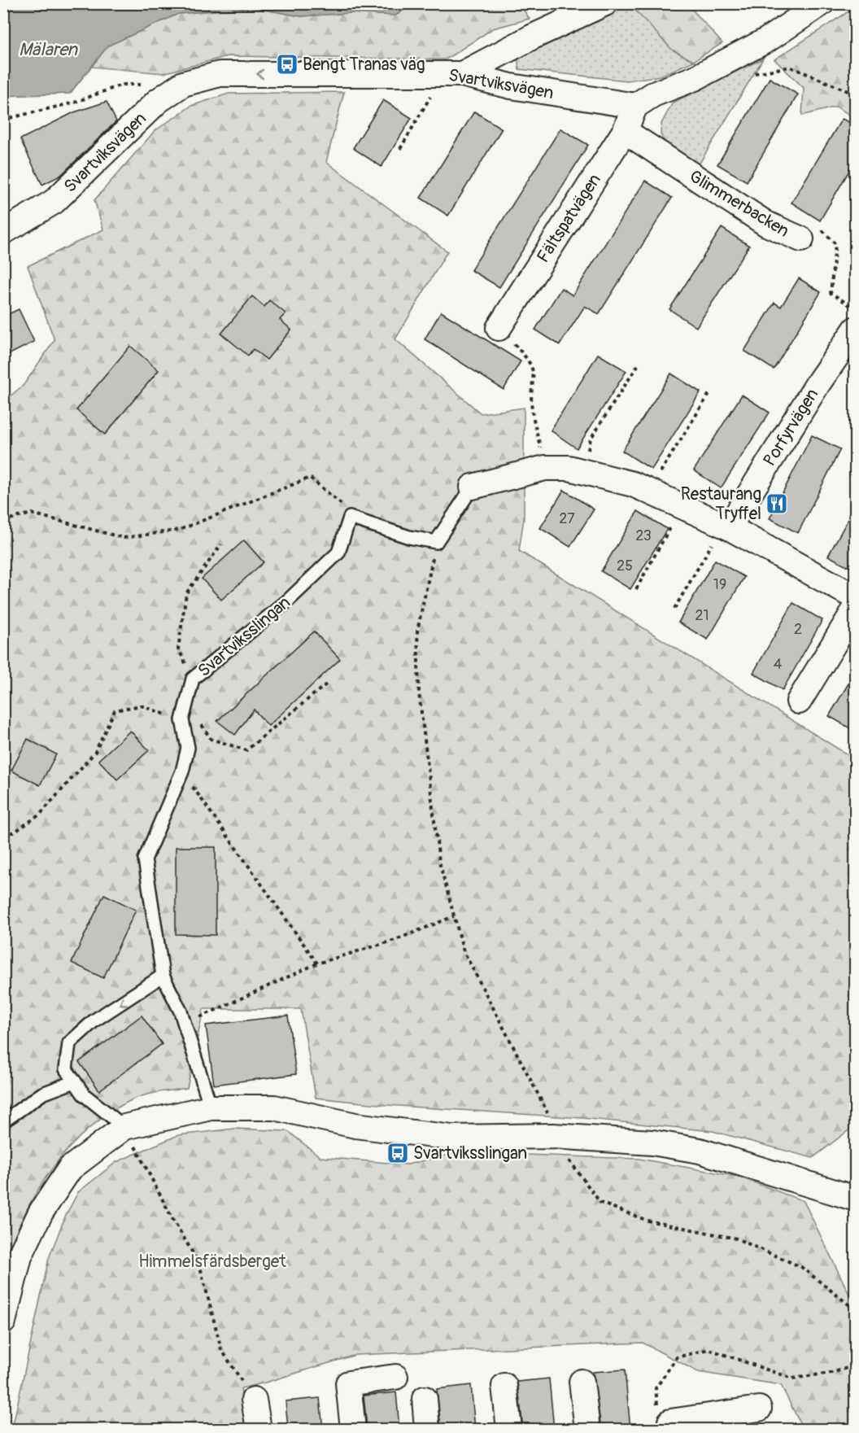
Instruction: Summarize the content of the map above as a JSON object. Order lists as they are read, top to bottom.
{
  "streets": {
    "street": [
      "Svartviksvägen",
      "Glimmerbacken",
      "Fältspatvägen",
      "Porfyrvägen"
    ],
    "lane": ["Svartviksslingan"]
  },
  "crossings": [
    ["Svartviksvägen", "Fältspatvägen"],
    ["Glimmerbacken", "Fältspatvägen"]
  ],
  "one_way": ["Svartviksvägen"],
  "water": ["Mälaren"],
  "parks": ["Himmelsfärdsberget"],
  "places": {
    "bus stop": ["Bengt Tranas väg", "Svartviksslingan"],
    "restaurant": ["Restaurang Tryffel"]
  },
  "house_numbers": [
    "27",
    "23",
    "25",
    "19",
    "21",
    "2",
    "4"
  ]
}
